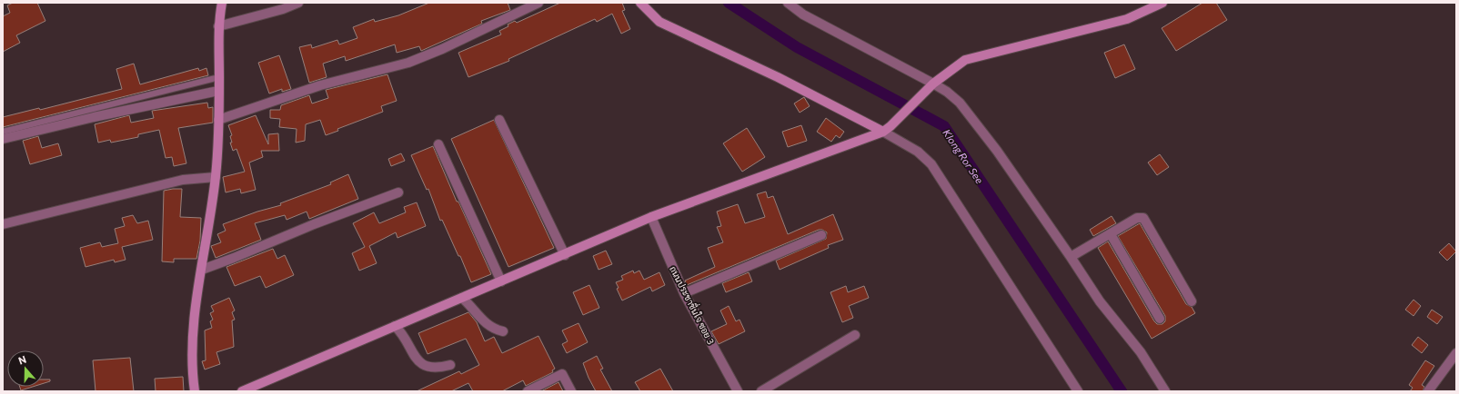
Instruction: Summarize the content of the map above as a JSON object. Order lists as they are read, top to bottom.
{
  "streets": {
    "street": ["ถนนประชาชื่นใจ ซอย 3"]
  },
  "water": ["Klong Ror See"],
  "north": "top"
}
